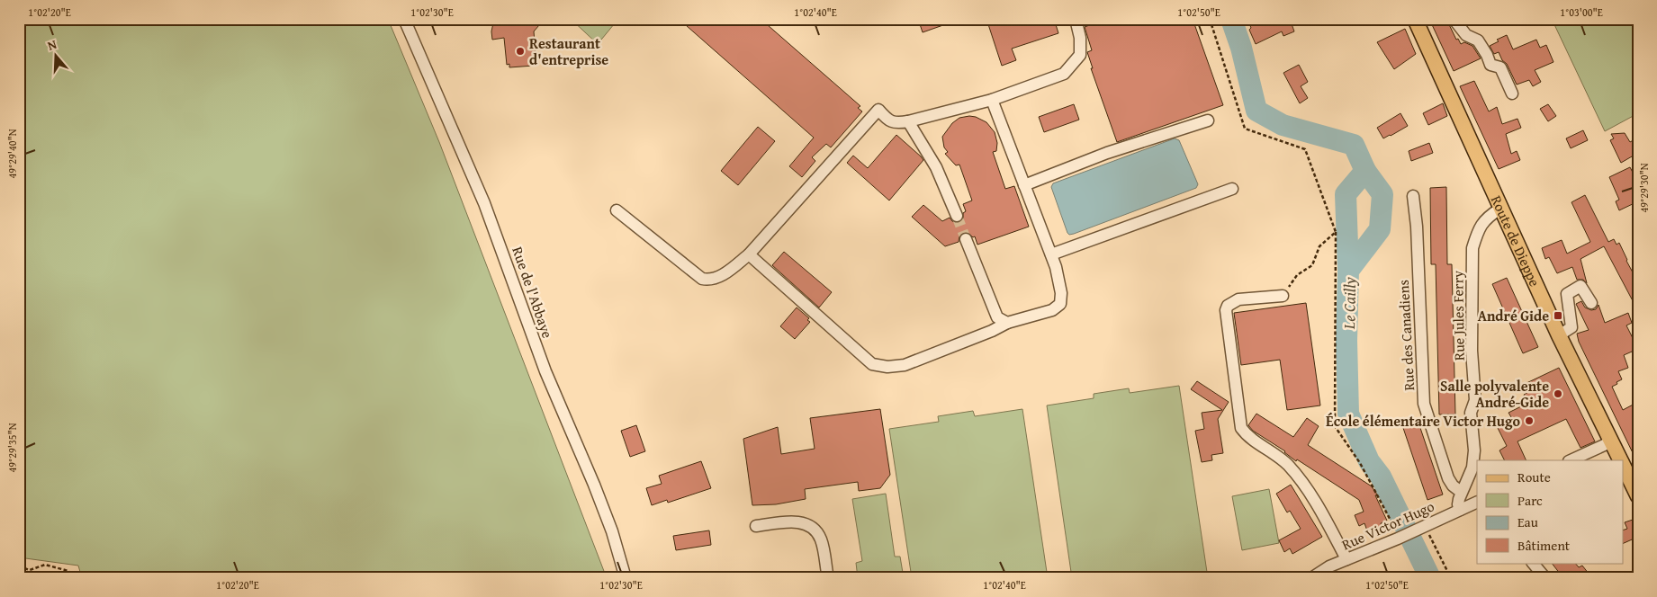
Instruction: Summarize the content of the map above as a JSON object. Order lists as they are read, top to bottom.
{
  "streets": {
    "main road": ["Route de Dieppe"],
    "street": [
      "Rue de l'Abbaye",
      "Rue Jules Ferry",
      "Rue des Canadiens",
      "Rue Victor Hugo"
    ]
  },
  "crossings": [
    ["Route de Dieppe", "Rue Jules Ferry"],
    ["Rue Jules Ferry", "Rue des Canadiens"],
    ["Rue Jules Ferry", "Rue Victor Hugo"]
  ],
  "water": ["Le Cailly"],
  "places": {
    "other": ["Restaurant d'entreprise", "Salle polyvalente André-Gide", "École élémentaire Victor Hugo"],
    "transit": ["André Gide"]
  },
  "legend": [
    "Route",
    "Parc",
    "Eau",
    "Bâtiment"
  ],
  "north": "top",
  "coordinates": [
    "1°02'20\"E",
    "1°02'30\"E",
    "1°02'40\"E",
    "1°02'50\"E",
    "1°03'00\"E",
    "49°29'40\"N",
    "49°29'30\"N",
    "49°29'35\"N"
  ]
}
